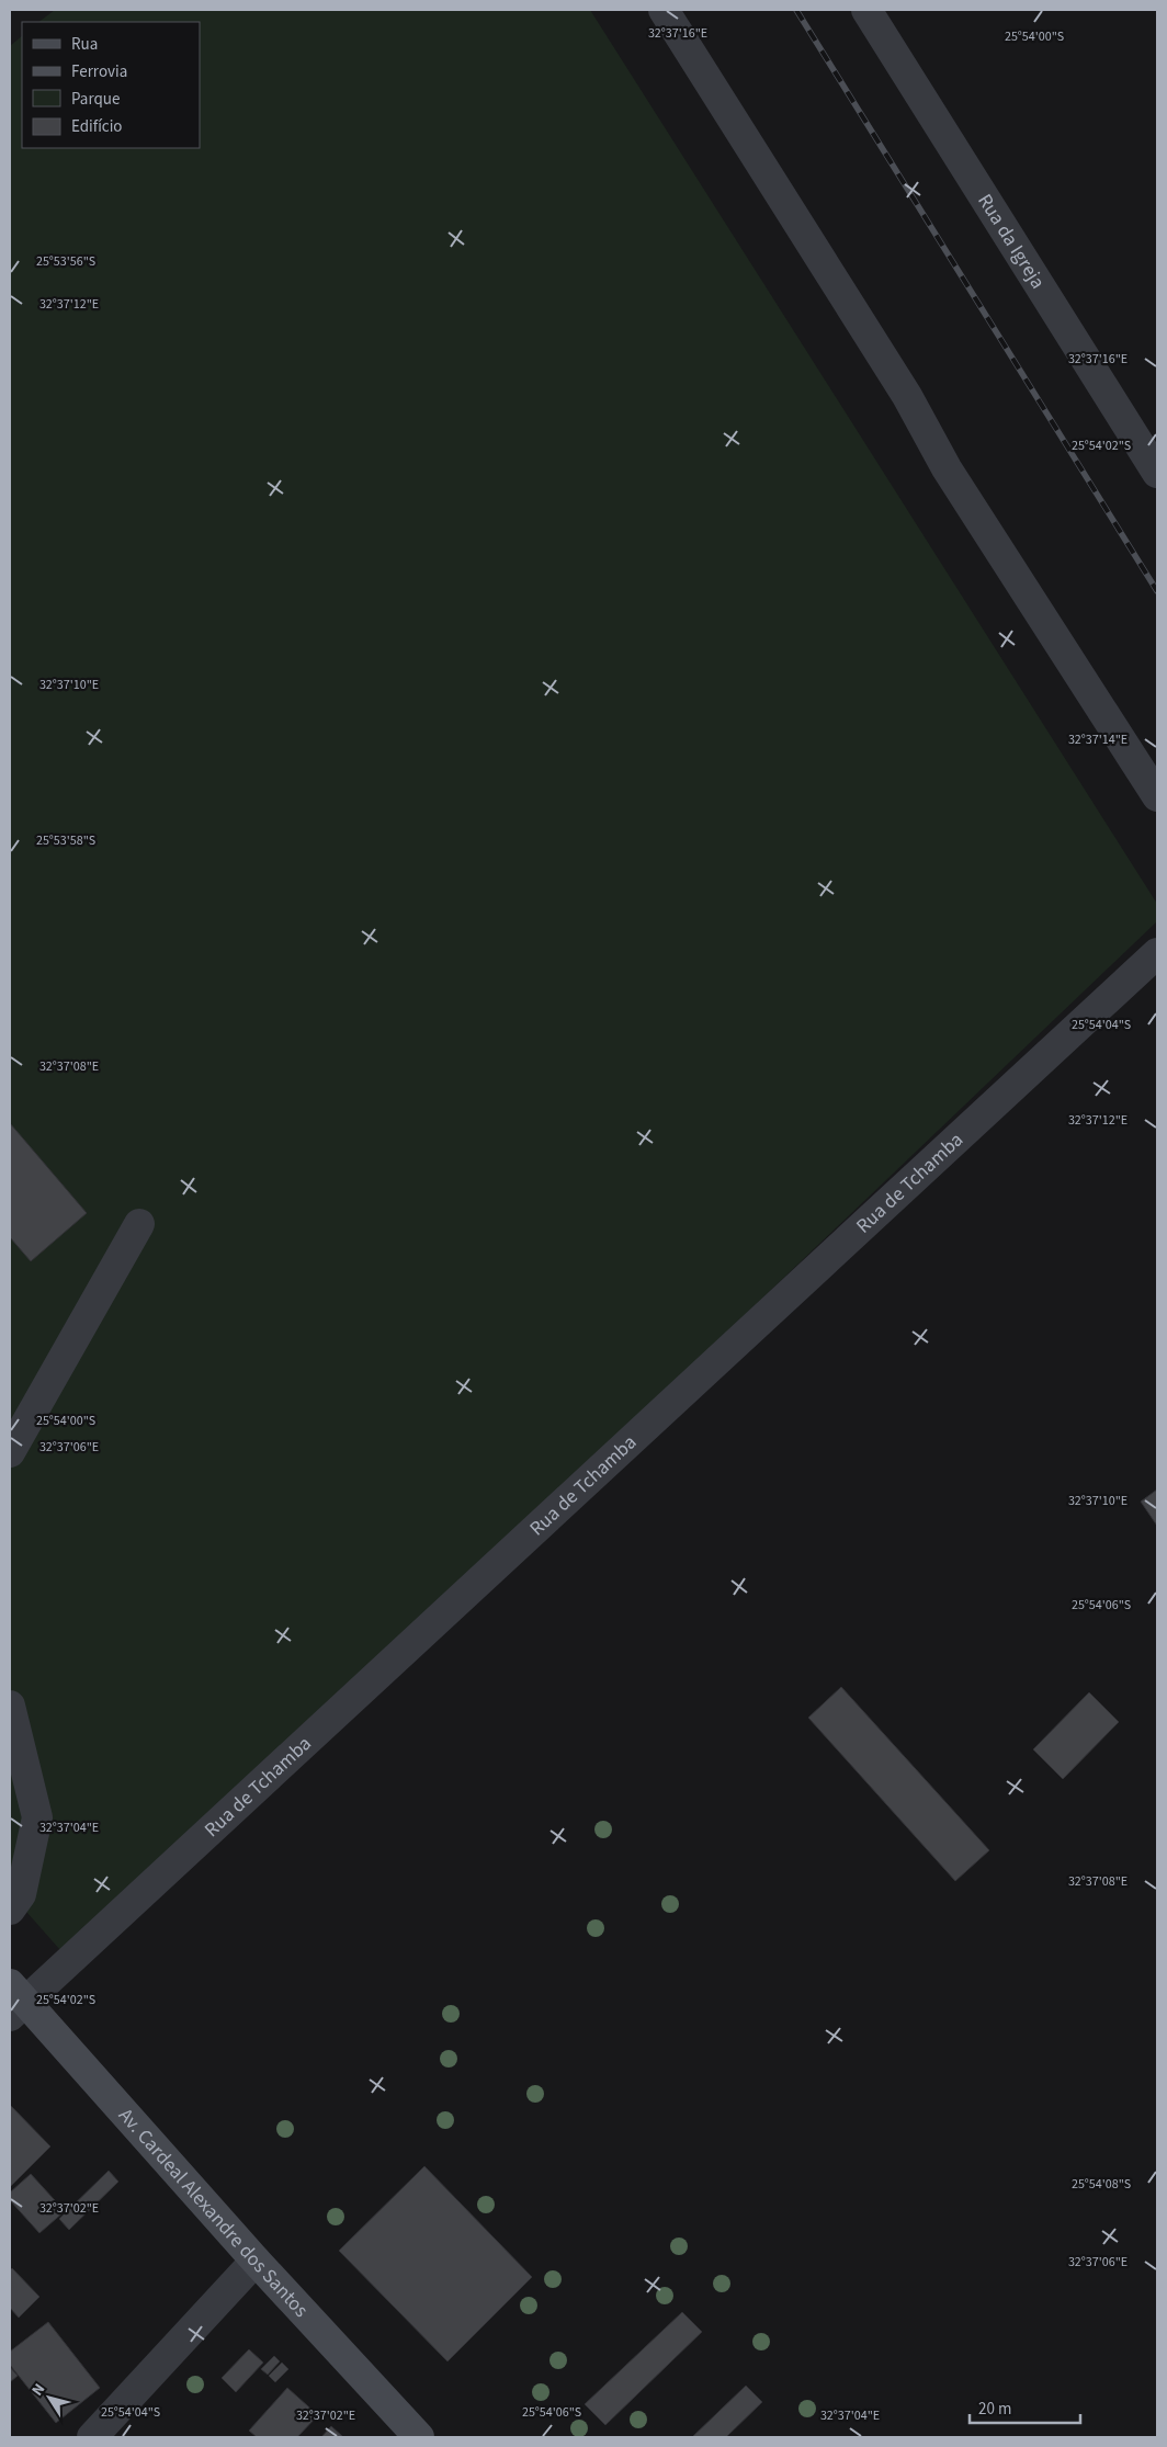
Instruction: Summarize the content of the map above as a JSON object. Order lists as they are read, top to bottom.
{
  "streets": {
    "main road": ["Av. Cardeal Alexandre dos Santos"],
    "street": ["Rua da Igreja", "Rua de Tchamba"]
  },
  "crossings": [
    ["Rua de Tchamba", "Av. Cardeal Alexandre dos Santos"]
  ],
  "legend": [
    "Rua",
    "Ferrovia",
    "Parque",
    "Edifício"
  ],
  "scale_bar": "20 m",
  "north": "top left",
  "coordinates": [
    "32°37'16\"E",
    "25°54'00\"S",
    "25°53'56\"S",
    "32°37'12\"E",
    "25°54'02\"S",
    "32°37'10\"E",
    "32°37'14\"E",
    "25°53'58\"S",
    "25°54'04\"S",
    "32°37'08\"E",
    "32°37'06\"E",
    "25°54'06\"S",
    "32°37'04\"E",
    "25°54'08\"S",
    "32°37'02\"E"
  ]
}
